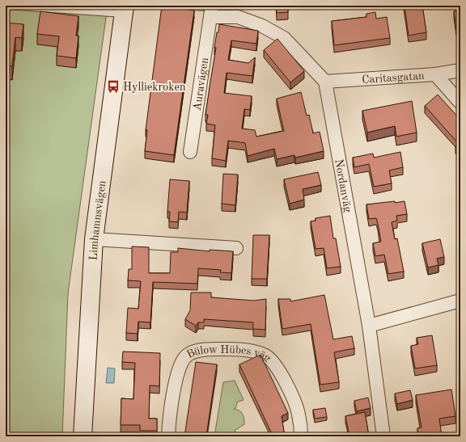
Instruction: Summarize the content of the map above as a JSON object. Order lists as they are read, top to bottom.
{
  "streets": {
    "main road": ["Limhamnsvägen"],
    "street": [
      "Caritasgatan",
      "Auravägen",
      "Nordanväg",
      "Bülow Hübes väg"
    ]
  },
  "crossings": [
    ["Caritasgatan", "Nordanväg"]
  ],
  "places": {
    "bus stop": ["Hylliekroken"]
  }
}
